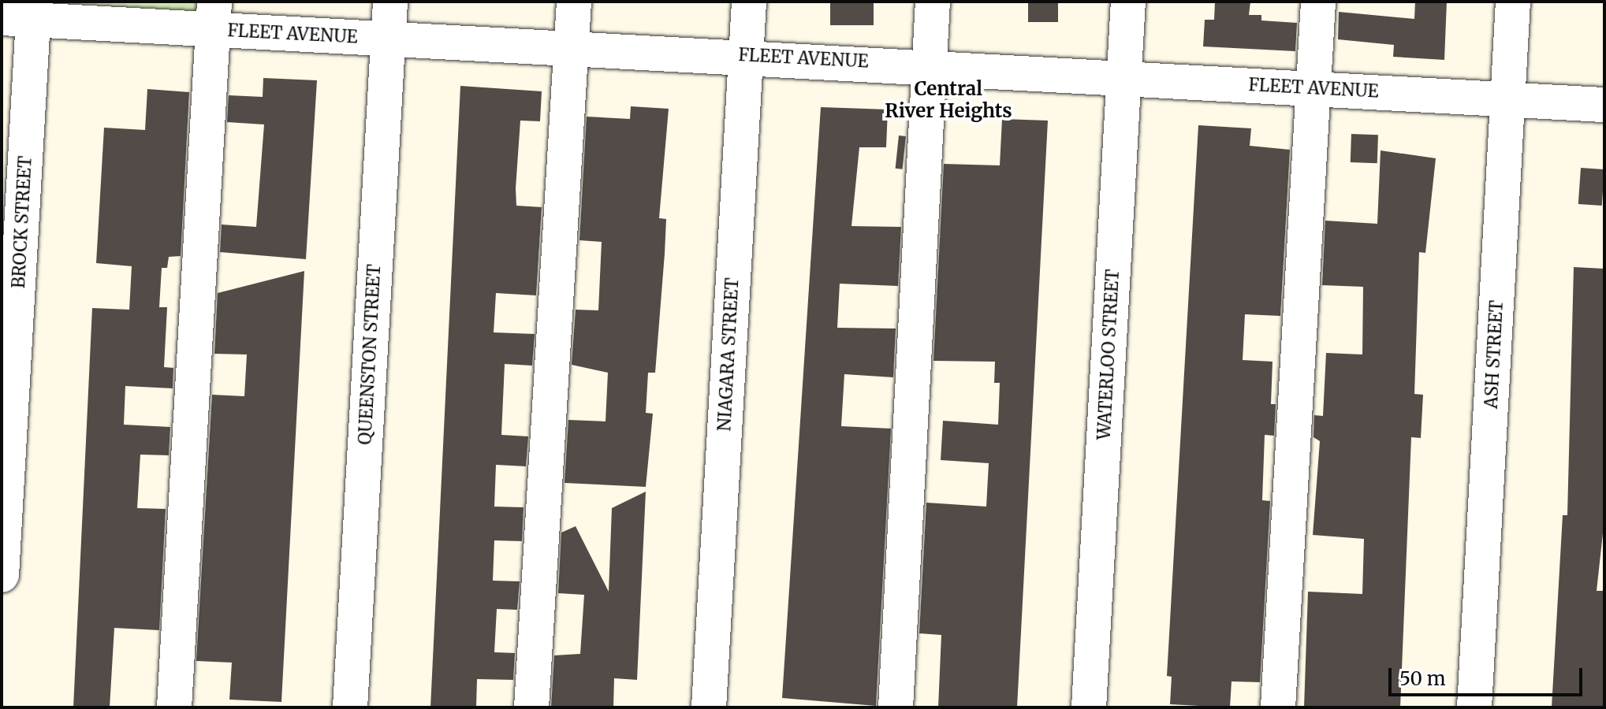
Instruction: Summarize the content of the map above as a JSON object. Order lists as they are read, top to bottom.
{
  "streets": {
    "street": [
      "FLEET AVENUE",
      "BROCK STREET",
      "QUEENSTON STREET",
      "NIAGARA STREET",
      "WATERLOO STREET",
      "ASH STREET"
    ]
  },
  "crossings": [
    ["FLEET AVENUE", "BROCK STREET"],
    ["FLEET AVENUE", "QUEENSTON STREET"],
    ["FLEET AVENUE", "NIAGARA STREET"],
    ["FLEET AVENUE", "WATERLOO STREET"],
    ["FLEET AVENUE", "ASH STREET"]
  ],
  "districts": ["Central River Heights"],
  "scale_bar": "50 m"
}
